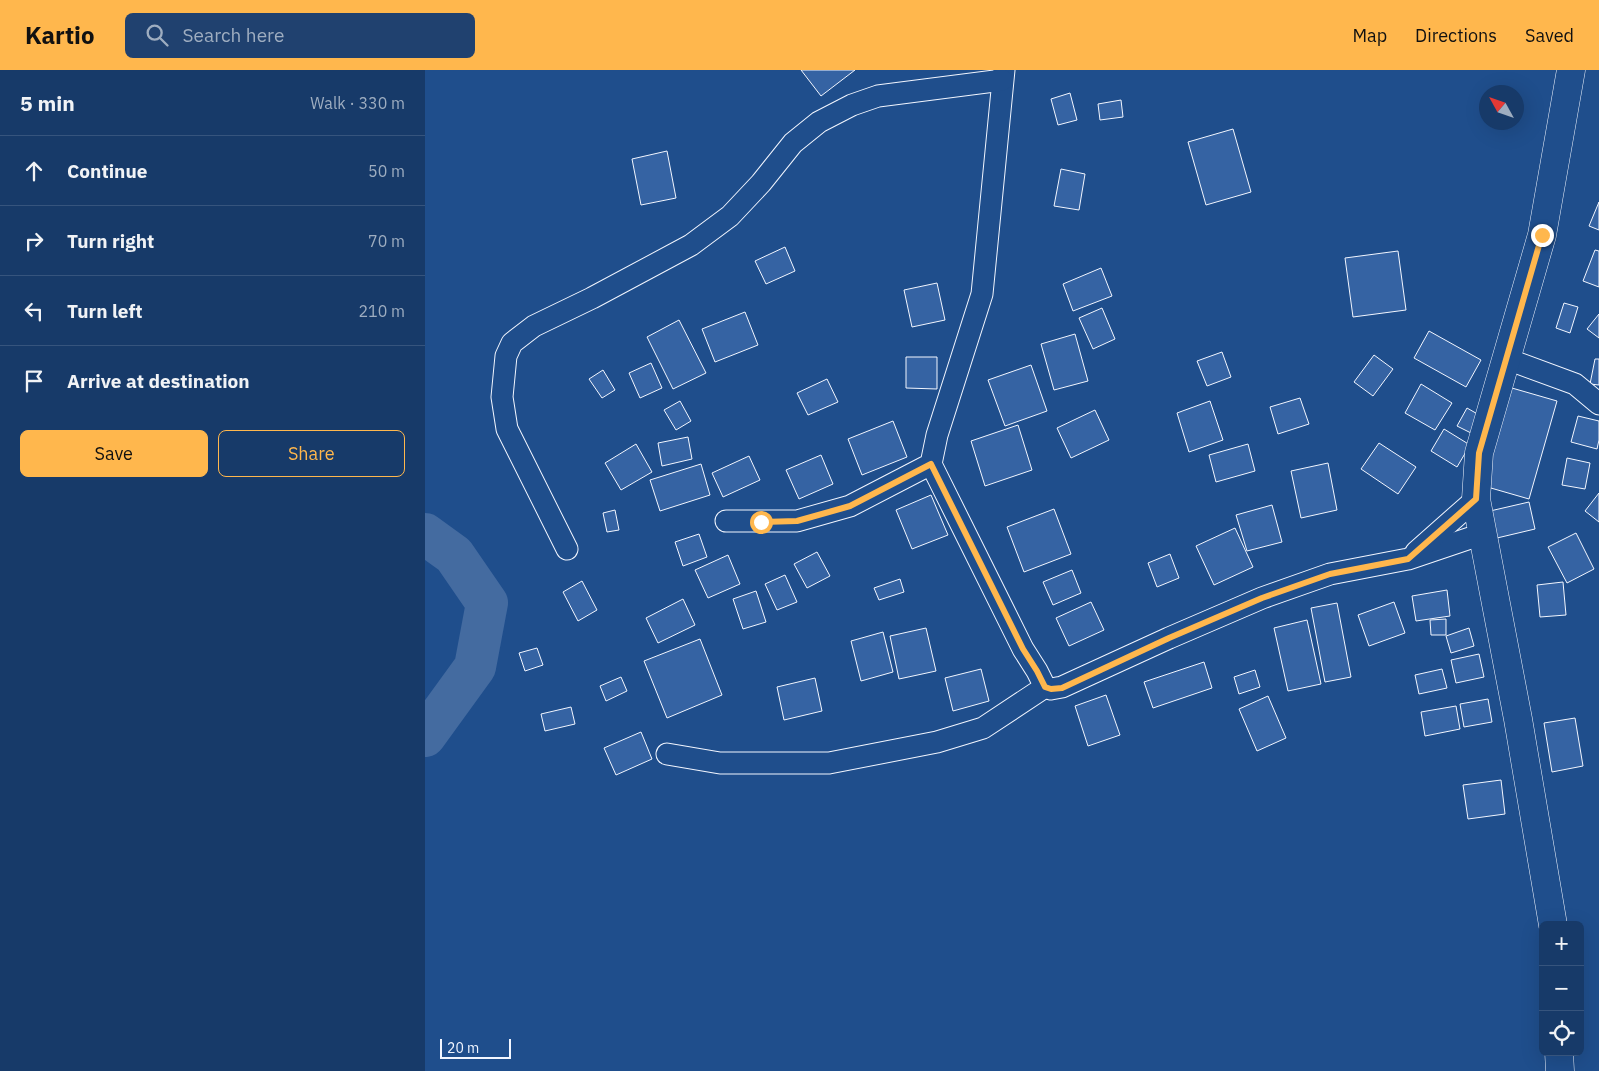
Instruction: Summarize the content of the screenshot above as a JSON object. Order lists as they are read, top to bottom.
{
  "scale_bar": "20 m",
  "north": "top left",
  "page": {
    "header": "Kartio",
    "search": "Search here",
    "nav": ["Map", "Directions", "Saved"],
    "heading": ["5 min", "Walk · 330 m"],
    "list": [
      ["Continue", "50 m"],
      ["Turn right", "70 m"],
      ["Turn left", "210 m"],
      "Arrive at destination"
    ],
    "buttons": ["Save", "Share"],
    "map_buttons": ["+", "−"],
    "scale": "20 m"
  }
}
